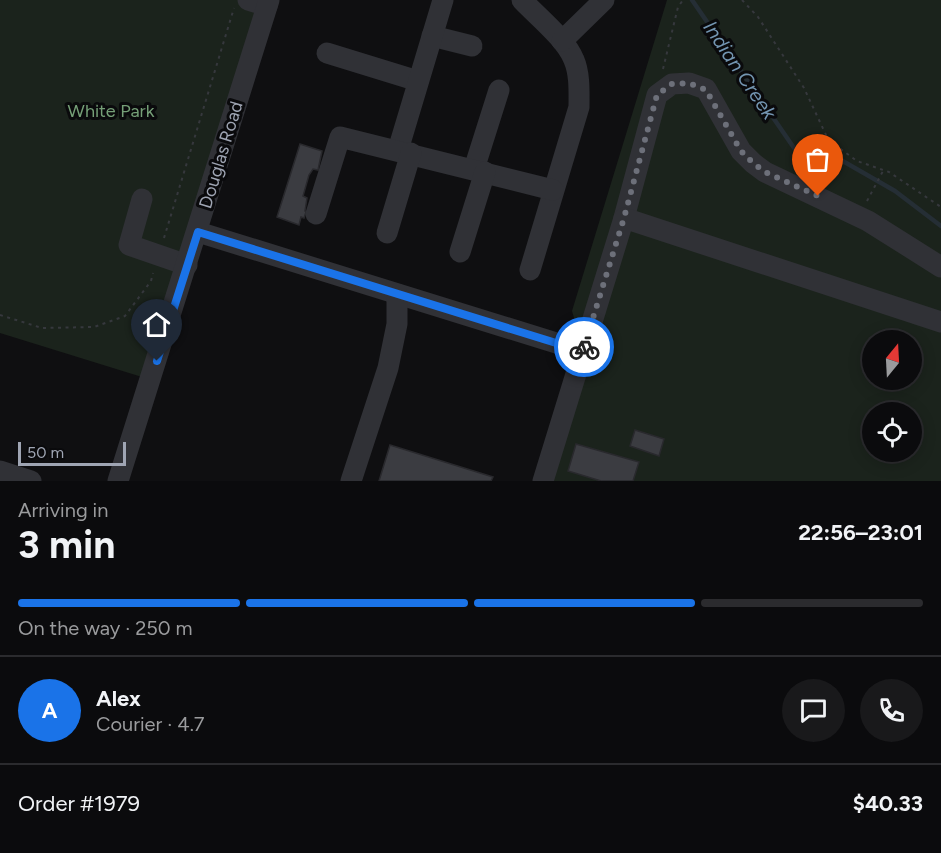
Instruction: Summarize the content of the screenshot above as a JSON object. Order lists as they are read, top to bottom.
{
  "streets": {
    "street": ["Douglas Road"]
  },
  "water": ["Indian Creek"],
  "parks": ["White Park"],
  "scale_bar": "50 m",
  "north": "top",
  "page": {
    "scale": "50 m",
    "heading": ["3 min", "Arriving in", "22:56–23:01"],
    "panel": [
      "Alex",
      "Courier · 4.7",
      "Order #1979",
      "$40.33"
    ],
    "bar": "On the way · 250 m",
    "round": "A"
  }
}
